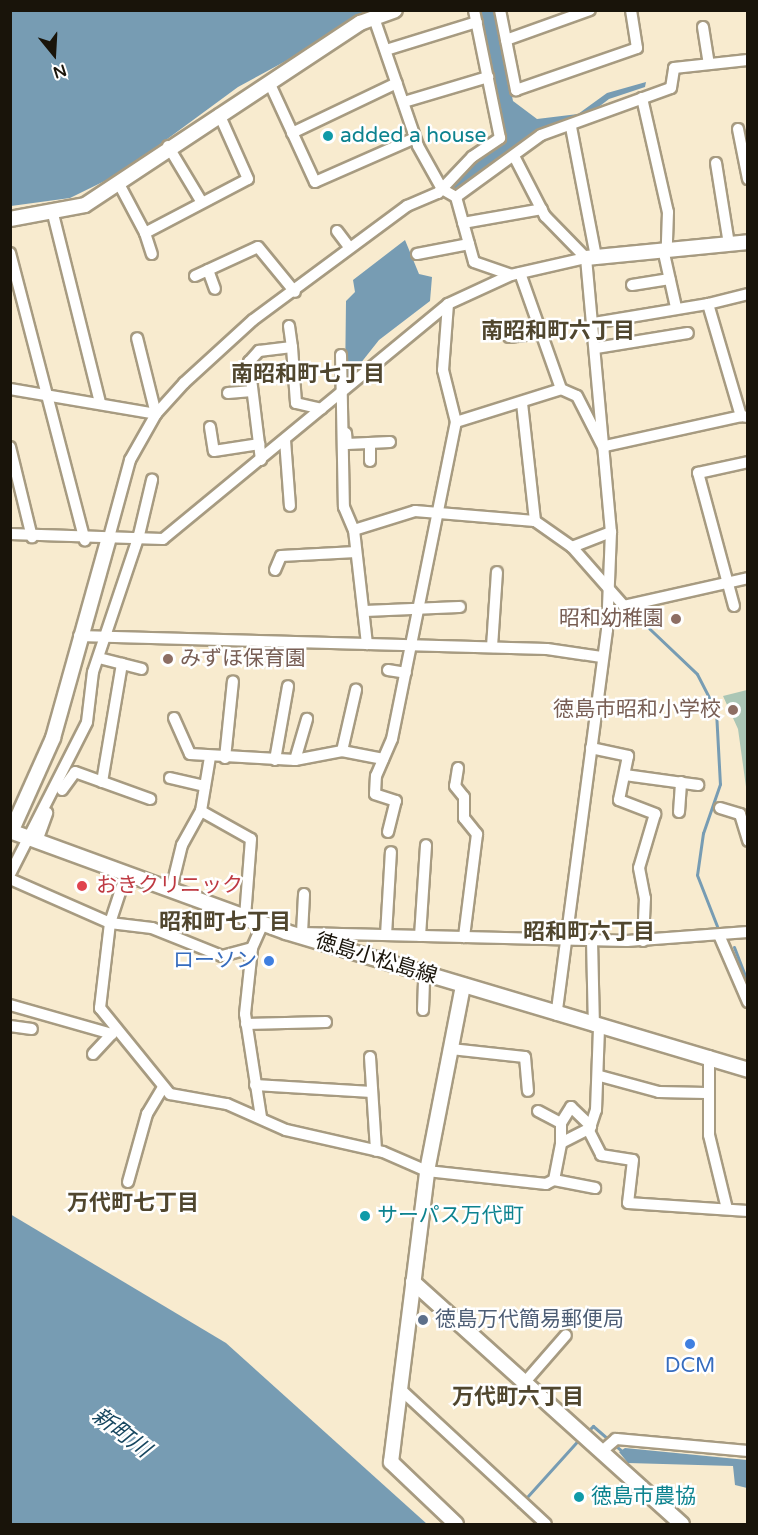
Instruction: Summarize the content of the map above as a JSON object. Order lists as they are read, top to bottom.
{
  "streets": {
    "street": ["徳島小松島線"]
  },
  "districts": [
    "南昭和町六丁目",
    "南昭和町七丁目",
    "昭和町七丁目",
    "昭和町六丁目",
    "万代町七丁目",
    "万代町六丁目"
  ],
  "water": ["新町川"],
  "places": [
    "added a house",
    "昭和幼稚園",
    "みずほ保育園",
    "徳島市昭和小学校",
    "おきクリニック",
    "ローソン",
    "サーパス万代町",
    "徳島万代簡易郵便局",
    "DCM",
    "徳島市農協"
  ],
  "north": "bottom"
}
